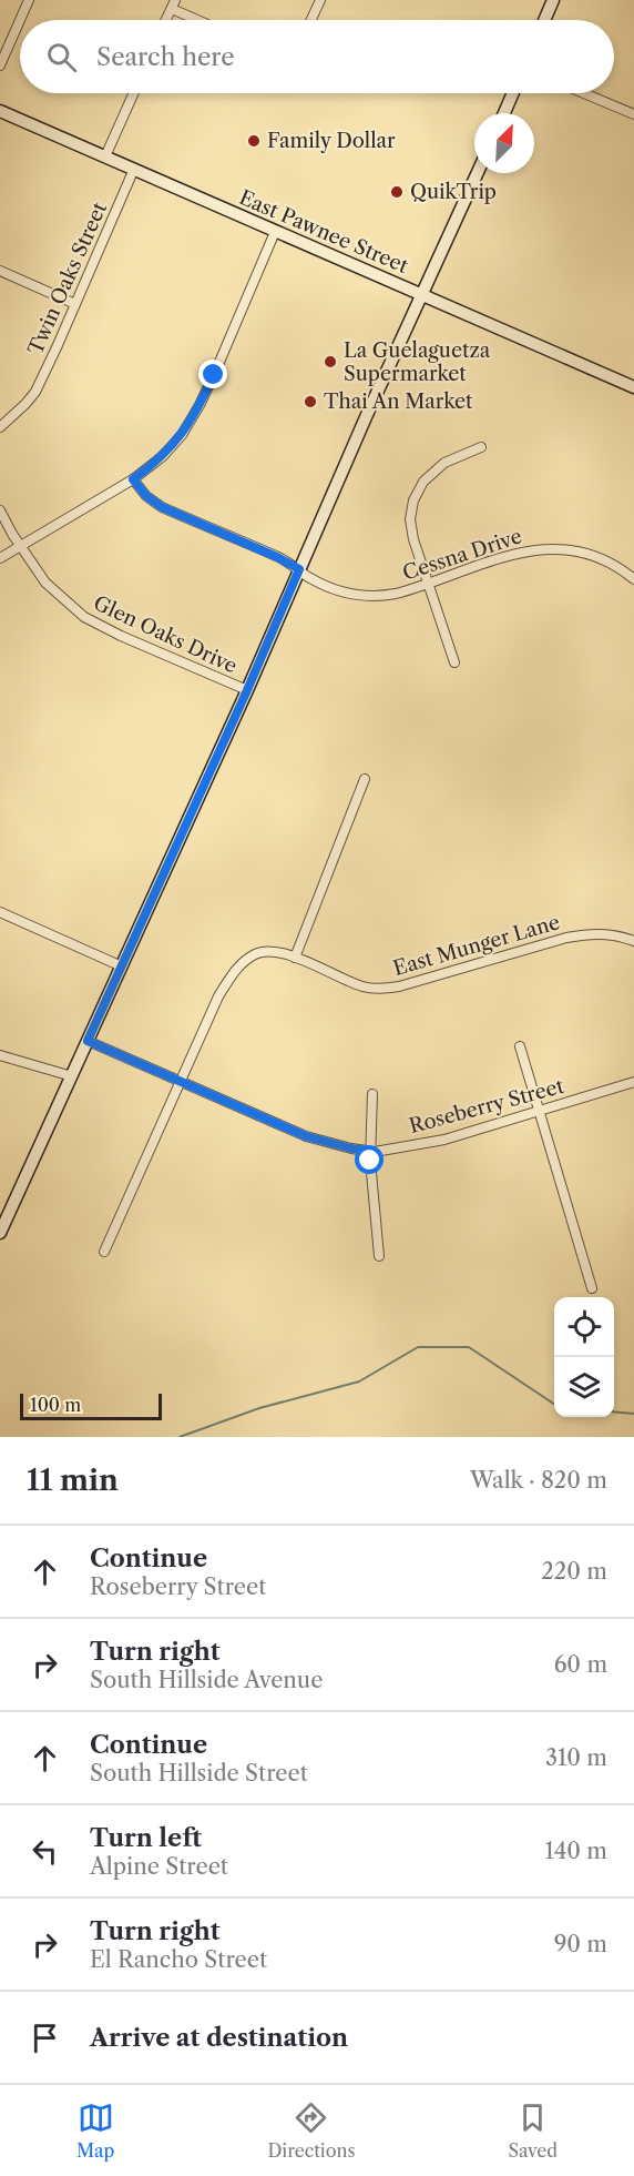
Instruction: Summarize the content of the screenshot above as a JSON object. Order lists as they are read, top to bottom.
{
  "streets": {
    "main road": ["East Pawnee Street"],
    "street": [
      "Twin Oaks Street",
      "Cessna Drive",
      "Glen Oaks Drive",
      "East Munger Lane",
      "Roseberry Street"
    ]
  },
  "crossings": [
    ["East Pawnee Street", "Twin Oaks Street"],
    ["East Munger Lane", "Roseberry Street"]
  ],
  "places": [
    "Family Dollar",
    "QuikTrip",
    "La Guelaguetza Supermarket",
    "Thai An Market"
  ],
  "scale_bar": "100 m",
  "north": "top right",
  "page": {
    "search": "Search here",
    "scale": "100 m",
    "heading": ["11 min", "Walk · 820 m"],
    "list": [
      ["Continue", "Roseberry Street", "220 m"],
      ["Turn right", "South Hillside Avenue", "60 m"],
      ["Continue", "South Hillside Street", "310 m"],
      ["Turn left", "Alpine Street", "140 m"],
      ["Turn right", "El Rancho Street", "90 m"],
      "Arrive at destination"
    ],
    "nav": ["Map", "Directions", "Saved"]
  }
}
